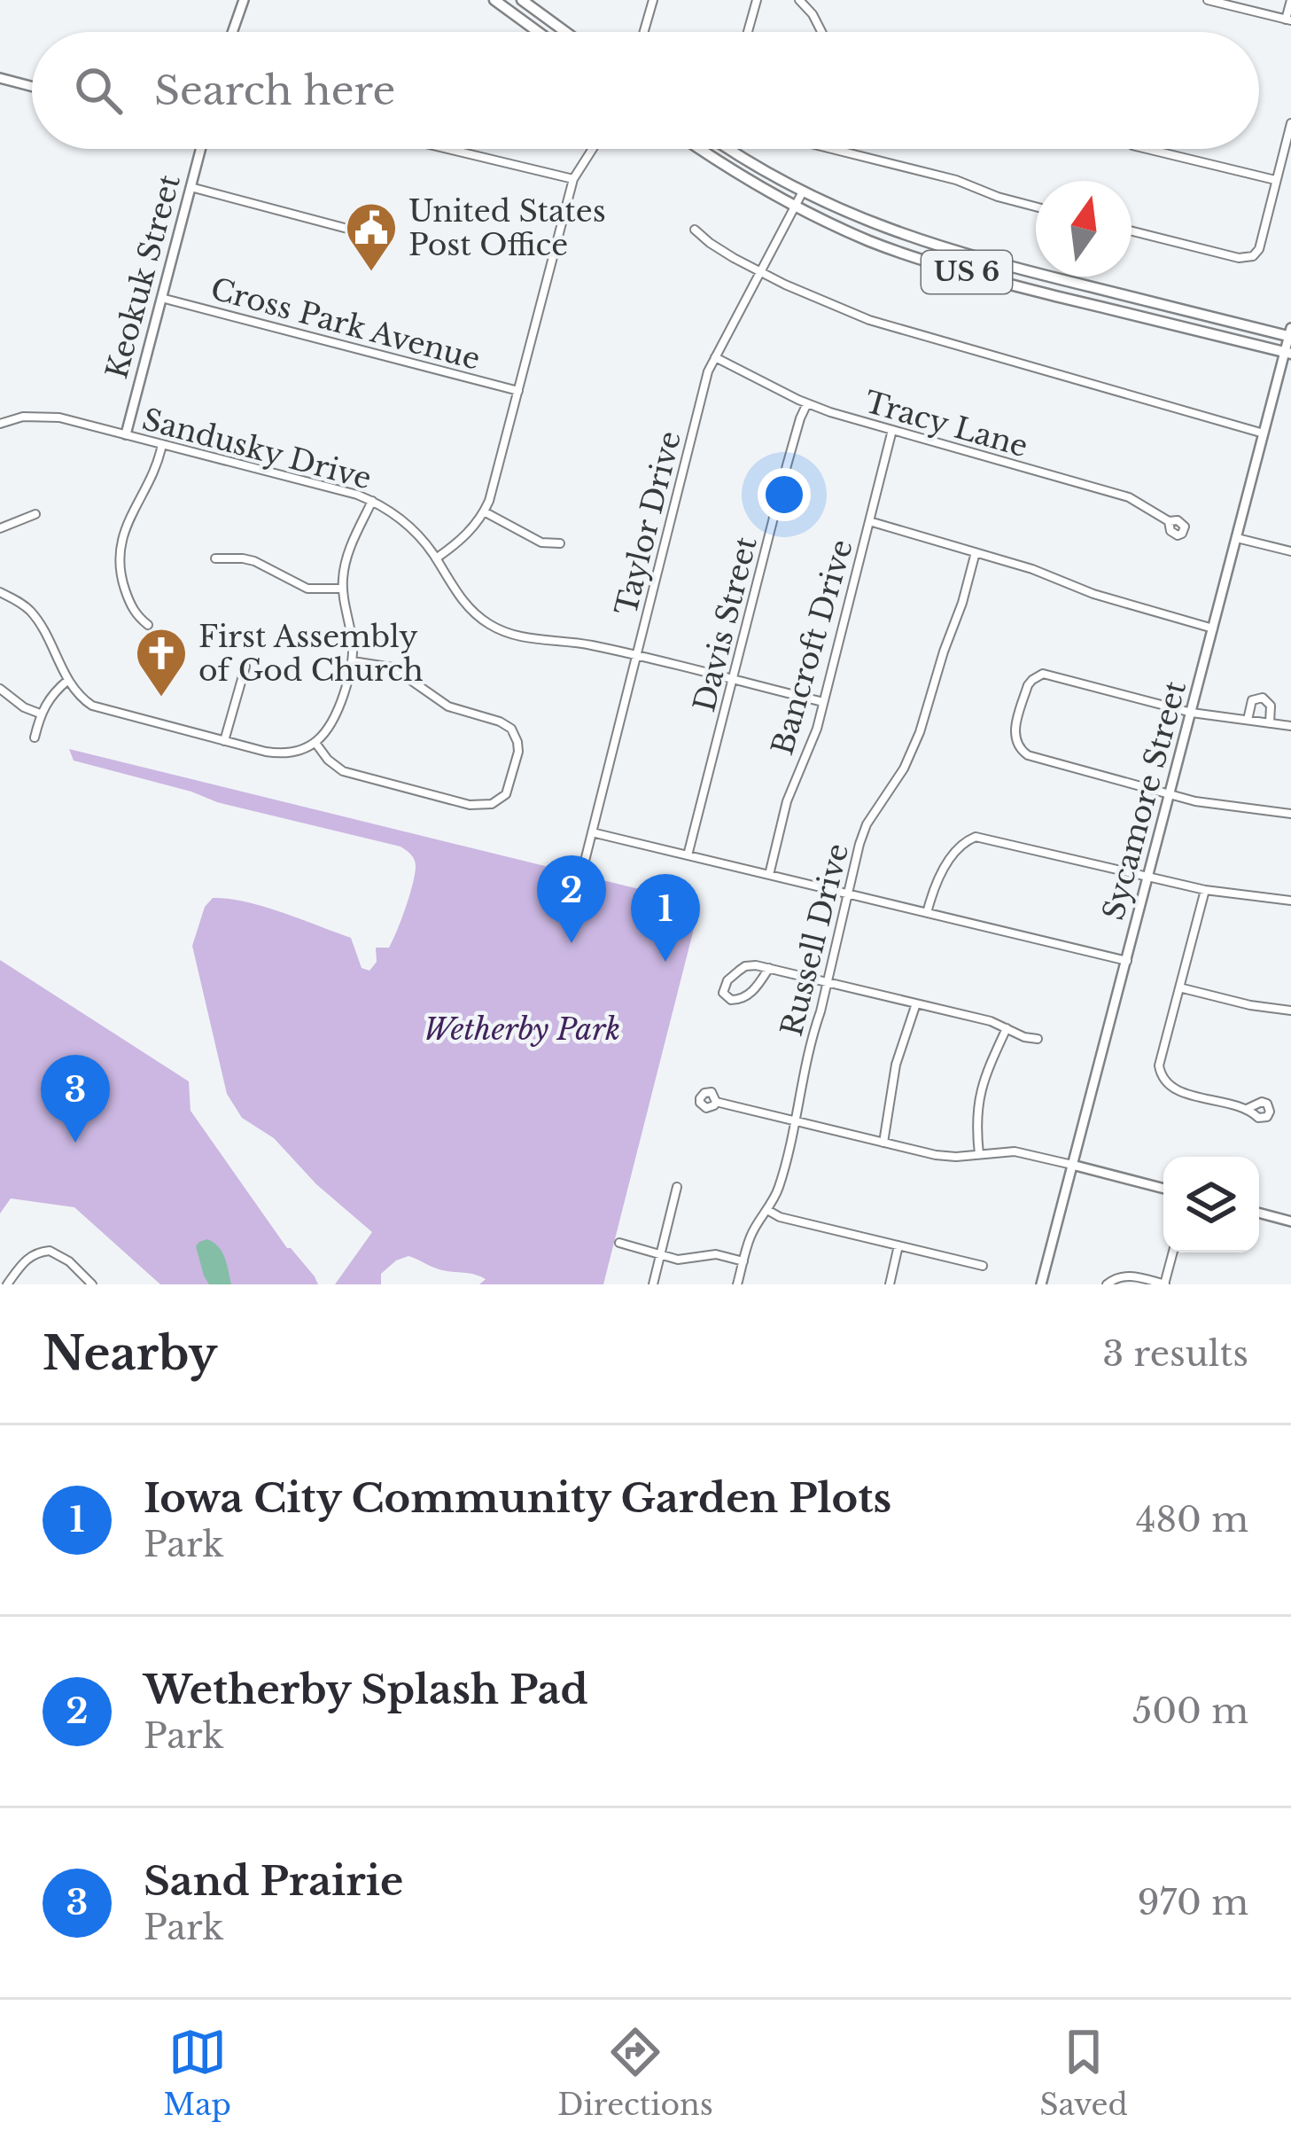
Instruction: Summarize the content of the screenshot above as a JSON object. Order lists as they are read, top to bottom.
{
  "streets": {
    "main road": ["US 6"],
    "street": [
      "Keokuk Street",
      "Cross Park Avenue",
      "Tracy Lane",
      "Sandusky Drive",
      "Taylor Drive",
      "Davis Street",
      "Bancroft Drive",
      "Sycamore Street",
      "Russell Drive"
    ]
  },
  "crossings": [
    ["US 6", "Taylor Drive"],
    ["US 6", "Sycamore Street"],
    ["Keokuk Street", "Cross Park Avenue"],
    ["Keokuk Street", "Sandusky Drive"],
    ["Tracy Lane", "Taylor Drive"],
    ["Tracy Lane", "Davis Street"],
    ["Tracy Lane", "Bancroft Drive"],
    ["Sandusky Drive", "Taylor Drive"],
    ["Sandusky Drive", "Davis Street"],
    ["Sandusky Drive", "Bancroft Drive"]
  ],
  "parks": ["Wetherby Park"],
  "places": {
    "public building": ["United States Post Office"],
    "church": ["First Assembly of God Church"]
  },
  "north": "top",
  "page": {
    "search": "Search here",
    "pins": ["2", "1", "3"],
    "heading": ["Nearby", "3 results"],
    "list": [
      {
        "mark": "1",
        "name": "Iowa City Community Garden Plots",
        "note": "Park",
        "value": "480 m"
      },
      {
        "mark": "2",
        "name": "Wetherby Splash Pad",
        "note": "Park",
        "value": "500 m"
      },
      {
        "mark": "3",
        "name": "Sand Prairie",
        "note": "Park",
        "value": "970 m"
      }
    ],
    "nav": ["Map", "Directions", "Saved"]
  }
}
